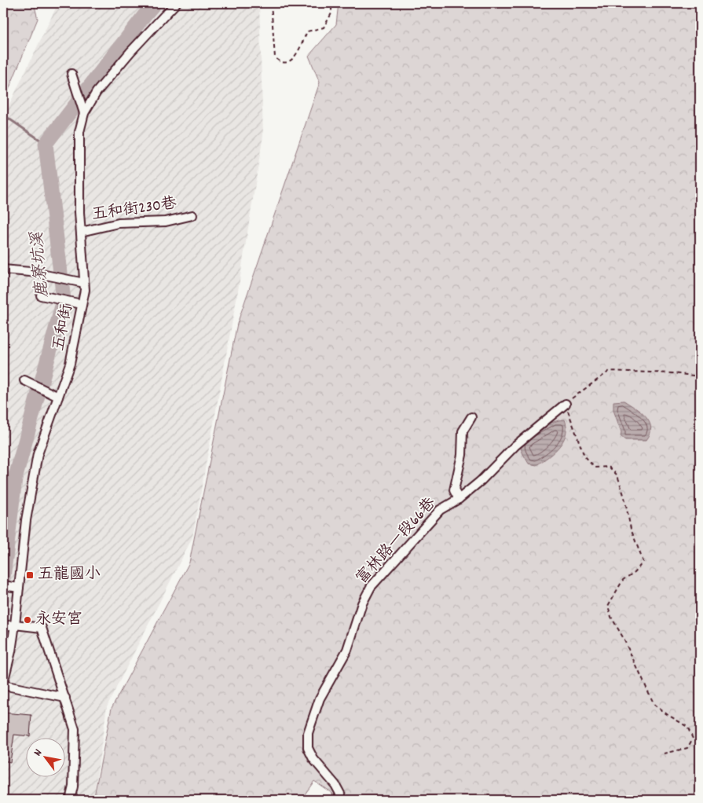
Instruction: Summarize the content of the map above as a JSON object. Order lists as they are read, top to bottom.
{
  "streets": {
    "street": ["五和街230巷", "五和街", "富林路一段66巷"]
  },
  "crossings": [
    ["五和街230巷", "五和街"]
  ],
  "water": ["鹿寮坑溪"],
  "places": {
    "transit": ["五龍國小"],
    "other": ["永安宮"]
  },
  "north": "top left"
}
